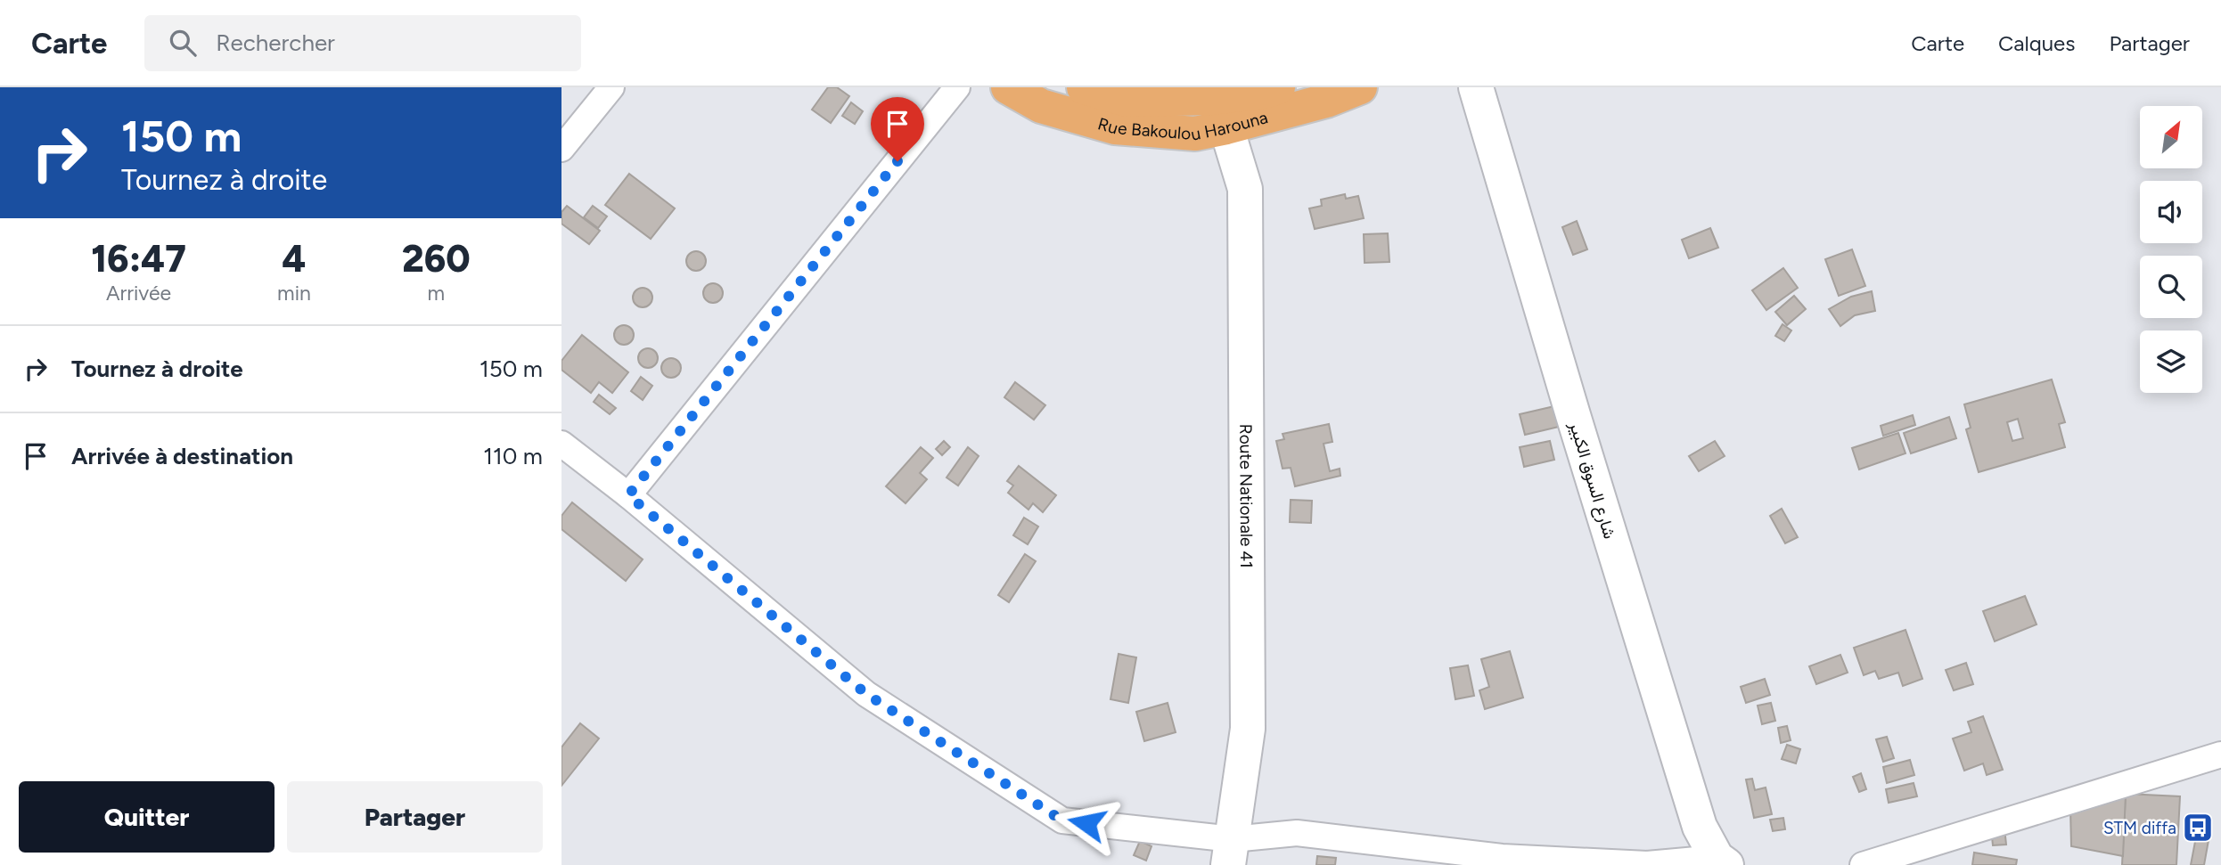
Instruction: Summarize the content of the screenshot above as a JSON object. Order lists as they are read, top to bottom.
{
  "streets": {
    "highway": ["Rue Bakoulou Harouna"],
    "street": ["شارع السوق الكبير", "Route Nationale 41"]
  },
  "crossings": [
    ["Rue Bakoulou Harouna", "Route Nationale 41"]
  ],
  "places": {
    "bus stop": ["STM diffa"]
  },
  "north": "top right",
  "page": {
    "header": "Carte",
    "search": "Rechercher",
    "nav": ["Carte", "Calques", "Partager"],
    "turn": ["150 m", "Tournez à droite"],
    "eta": [
      "16:47",
      "Arrivée",
      "4",
      "min",
      "260",
      "m"
    ],
    "list": [
      {
        "name": "Tournez à droite",
        "value": "150 m"
      },
      {
        "name": "Arrivée à destination",
        "value": "110 m"
      }
    ],
    "buttons": ["Quitter", "Partager"]
  }
}
